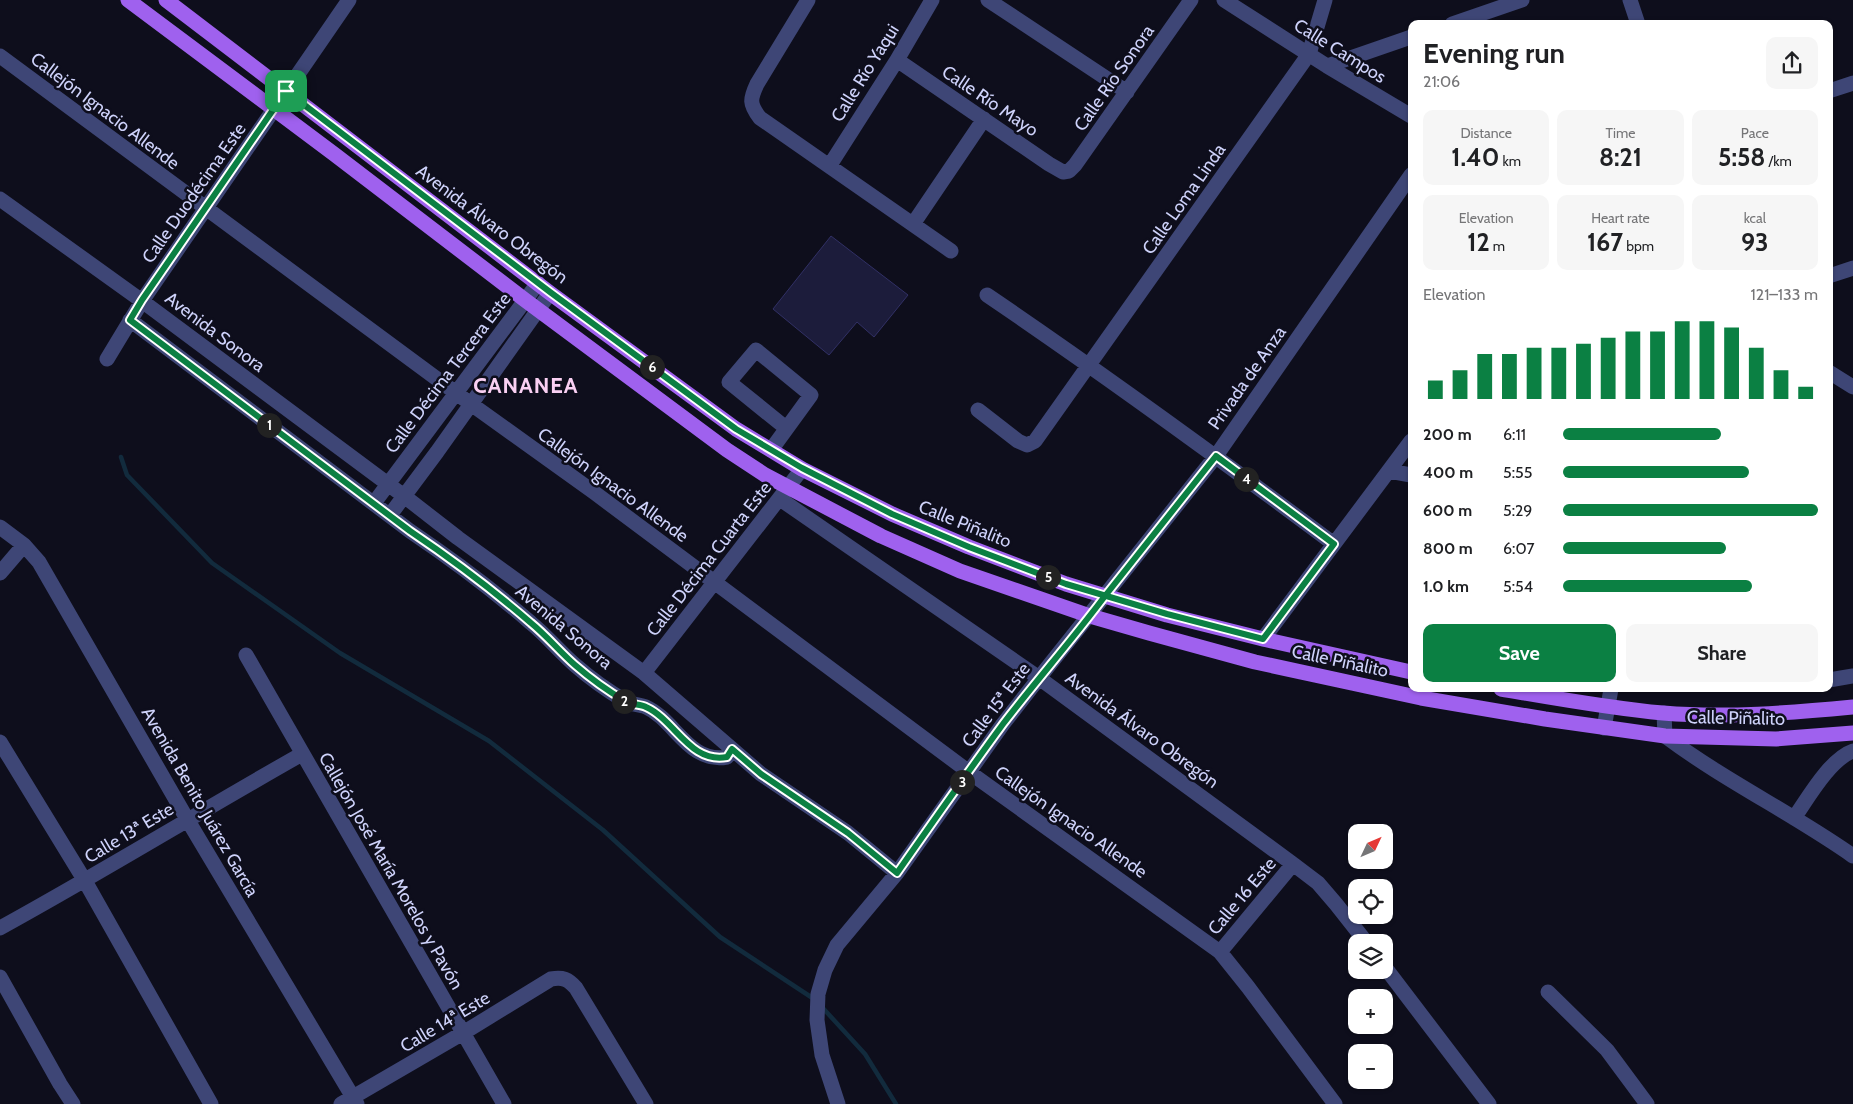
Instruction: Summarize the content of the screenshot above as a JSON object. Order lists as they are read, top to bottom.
{
  "streets": {
    "main road": ["Avenida Álvaro Obregón", "Calle Piñalito"],
    "street": [
      "Calle Campos",
      "Calle Río Yaqui",
      "Calle Río Sonora",
      "Calle Río Mayo",
      "Callejón Ignacio Allende",
      "Calle Duodécima Este",
      "Calle Loma Linda",
      "Avenida Sonora",
      "Calle Décima Tercera Este",
      "Privada de Anza",
      "Calle Décima Cuarta Este",
      "Calle 15ª Este",
      "Avenida Benito Juárez García",
      "Calle 13ª Este",
      "Callejón José María Morelos y Pavón",
      "Calle 16 Este",
      "Calle 14ª Este"
    ]
  },
  "crossings": [
    ["Calle Campos", "Calle Loma Linda"],
    ["Calle Río Yaqui", "Calle Río Mayo"],
    ["Calle Río Sonora", "Calle Río Mayo"],
    ["Callejón Ignacio Allende", "Calle Duodécima Este"],
    ["Callejón Ignacio Allende", "Calle Décima Tercera Este"],
    ["Callejón Ignacio Allende", "Calle Décima Cuarta Este"],
    ["Callejón Ignacio Allende", "Calle 15ª Este"],
    ["Callejón Ignacio Allende", "Calle 16 Este"],
    ["Calle Duodécima Este", "Avenida Álvaro Obregón"],
    ["Calle Duodécima Este", "Avenida Sonora"],
    ["Avenida Álvaro Obregón", "Calle Décima Tercera Este"],
    ["Avenida Álvaro Obregón", "Calle Piñalito"],
    ["Avenida Álvaro Obregón", "Calle Décima Cuarta Este"],
    ["Avenida Álvaro Obregón", "Calle 15ª Este"],
    ["Avenida Álvaro Obregón", "Calle 16 Este"],
    ["Avenida Sonora", "Calle Décima Tercera Este"],
    ["Avenida Sonora", "Calle Décima Cuarta Este"],
    ["Privada de Anza", "Calle Piñalito"],
    ["Privada de Anza", "Calle 15ª Este"],
    ["Calle Piñalito", "Calle Décima Cuarta Este"],
    ["Calle Piñalito", "Calle 15ª Este"],
    ["Avenida Benito Juárez García", "Calle 13ª Este"],
    ["Avenida Benito Juárez García", "Calle 14ª Este"],
    ["Calle 13ª Este", "Callejón José María Morelos y Pavón"],
    ["Callejón José María Morelos y Pavón", "Calle 14ª Este"]
  ],
  "districts": ["CANANEA"],
  "north": "top right",
  "page": {
    "heading": ["Evening run", "21:06"],
    "stats": [
      ["Distance", "1.40 km"],
      ["Time", "8:21"],
      ["Pace", "5:58 /km"],
      ["Elevation", "12 m"],
      ["Heart rate", "167 bpm"],
      ["kcal", "93"]
    ],
    "chart": ["Elevation", "121–133 m"],
    "pins": [
      "6",
      "1",
      "4",
      "5",
      "2",
      "3"
    ],
    "list": [
      {
        "name": "200 m",
        "note": "6:11"
      },
      {
        "name": "400 m",
        "note": "5:55"
      },
      {
        "name": "600 m",
        "note": "5:29"
      },
      {
        "name": "800 m",
        "note": "6:07"
      },
      {
        "name": "1.0 km",
        "note": "5:54"
      }
    ],
    "buttons": ["Save", "Share"],
    "map_buttons": ["+", "−"]
  }
}
